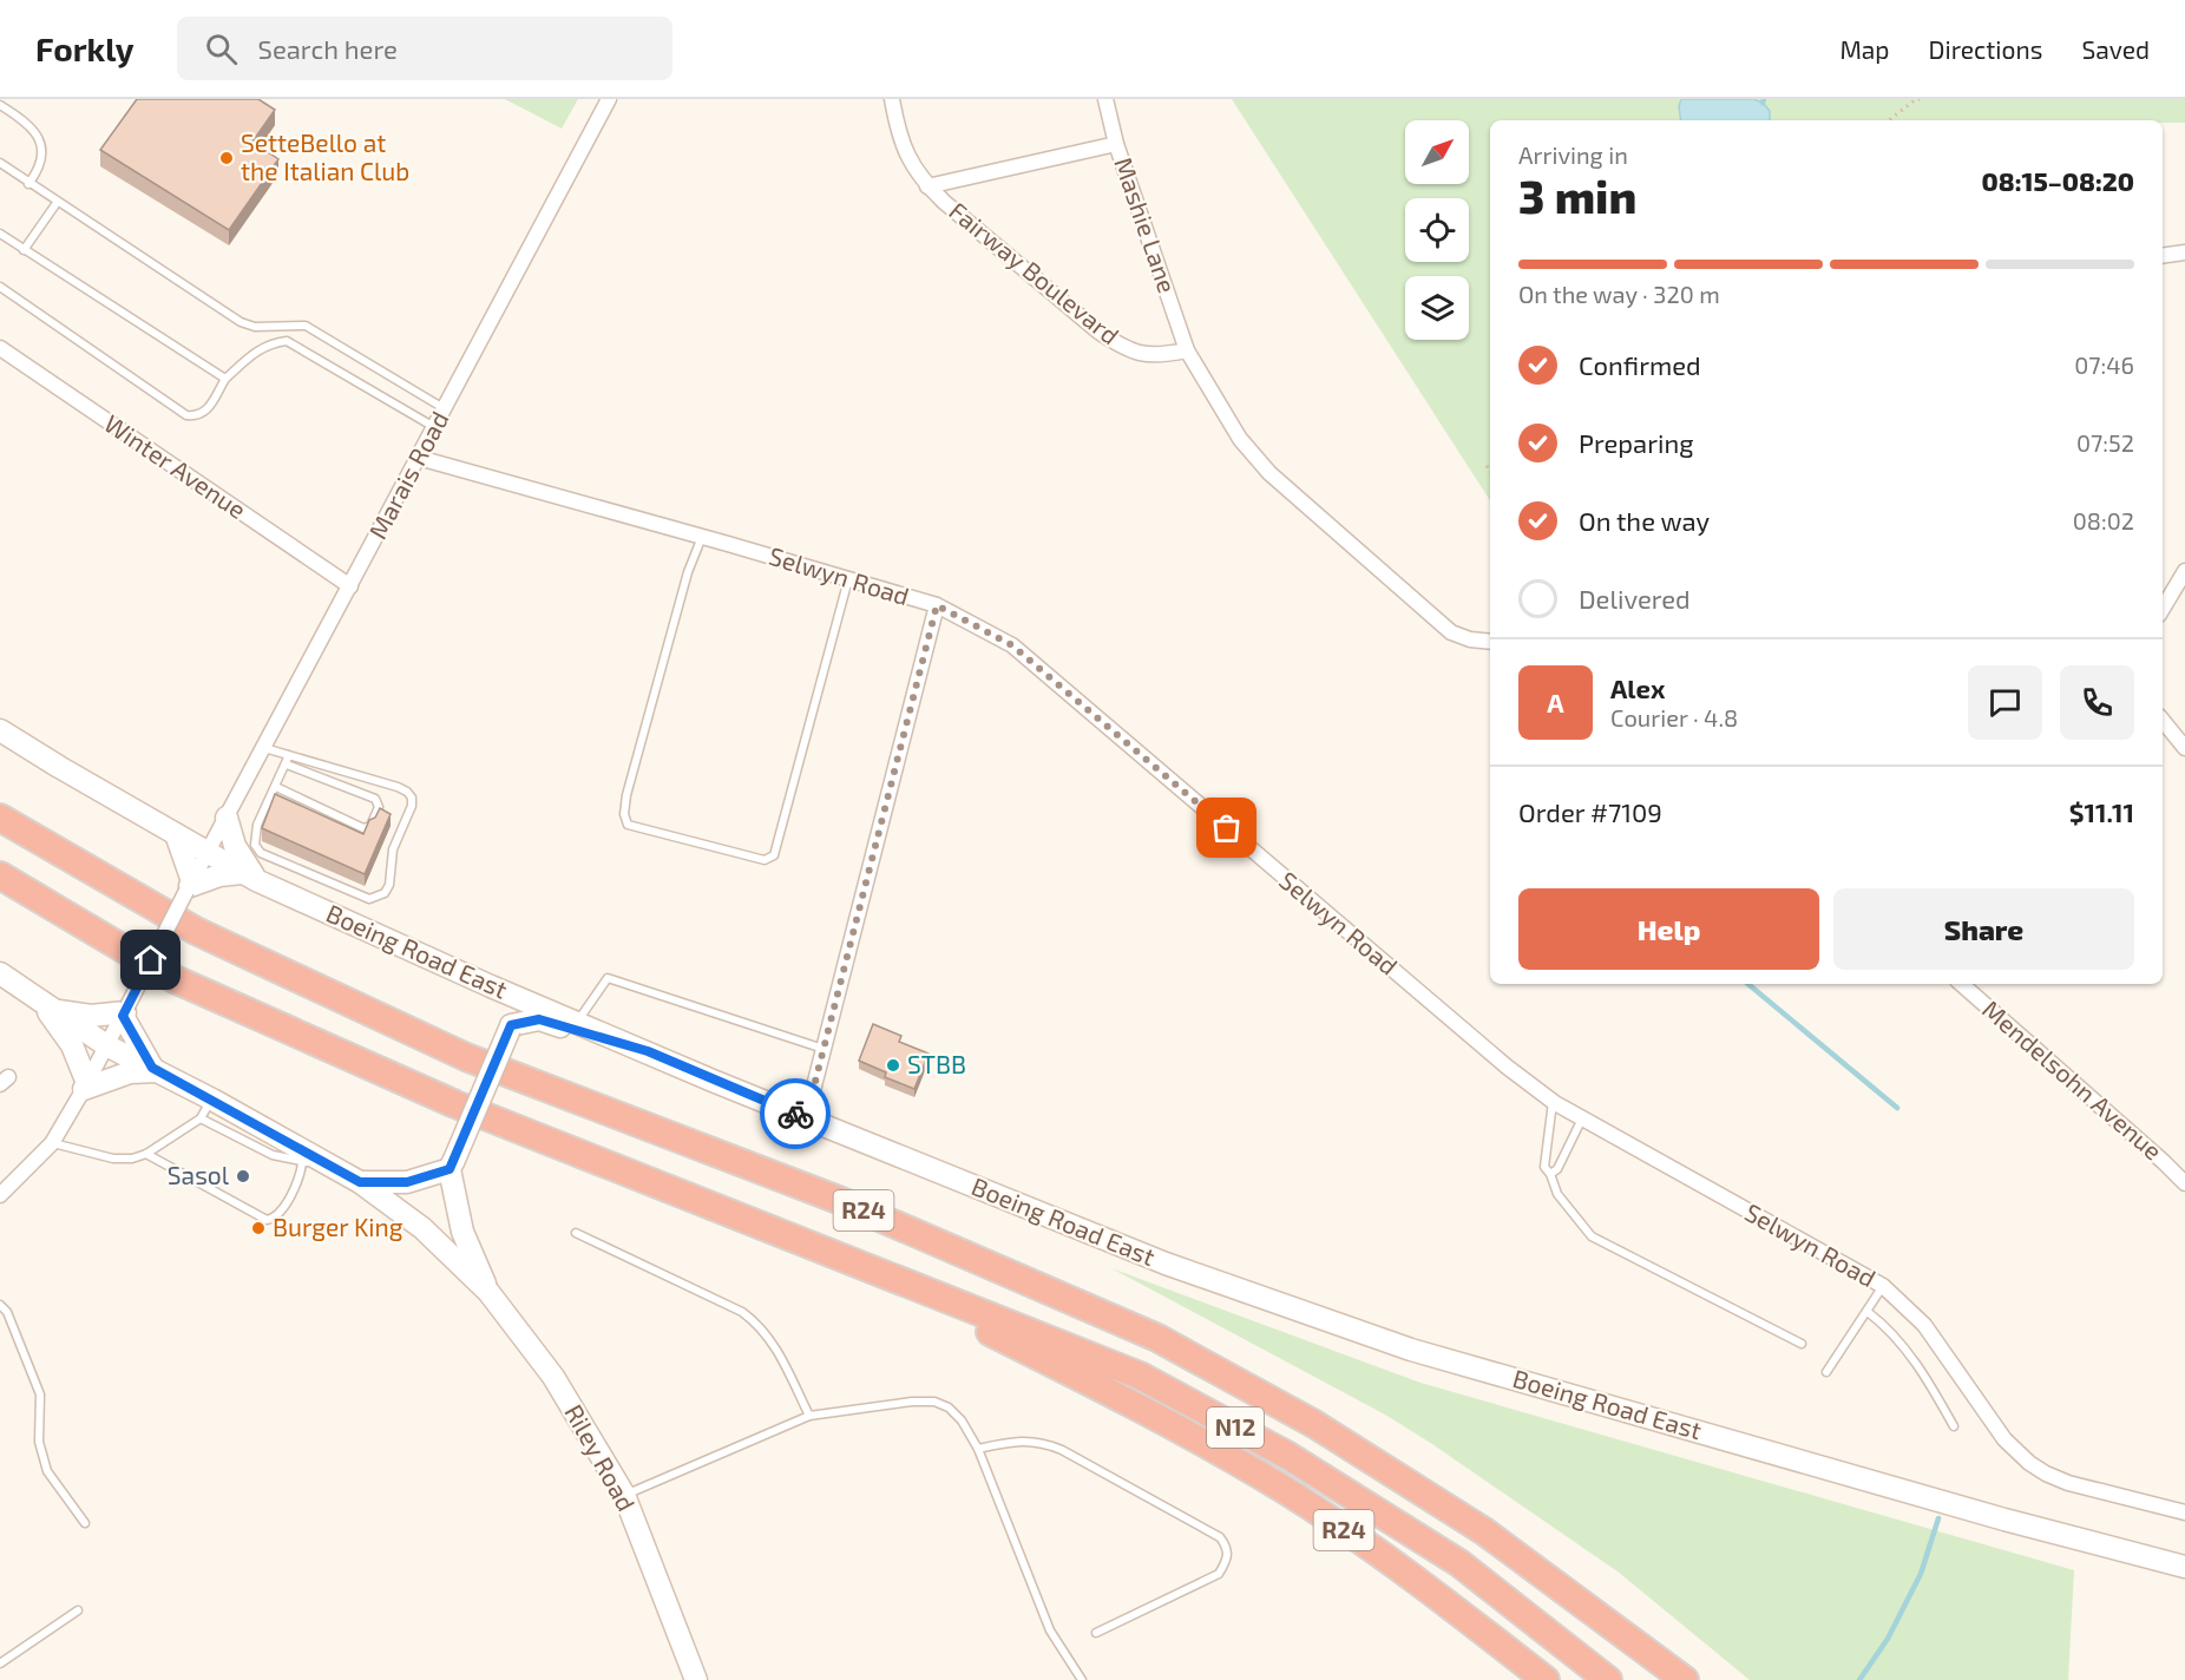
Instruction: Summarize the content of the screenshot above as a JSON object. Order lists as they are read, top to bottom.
{
  "streets": {
    "highway": ["R24", "N12"],
    "main road": ["Boeing Road East", "Riley Road"],
    "street": [
      "Mashie Lane",
      "Fairway Boulevard",
      "Winter Avenue",
      "Marais Road",
      "Selwyn Road",
      "Mendelsohn Avenue"
    ]
  },
  "crossings": [
    ["Mashie Lane", "Fairway Boulevard"],
    ["Winter Avenue", "Marais Road"],
    ["Marais Road", "Selwyn Road"],
    ["Marais Road", "Boeing Road East"],
    ["R24", "N12"]
  ],
  "places": [
    "SetteBello at the Italian Club",
    "STBB",
    "Sasol",
    "Burger King"
  ],
  "north": "top right",
  "page": {
    "header": "Forkly",
    "search": "Search here",
    "nav": ["Map", "Directions", "Saved"],
    "heading": ["3 min", "Arriving in", "08:15–08:20"],
    "panel": [
      "Alex",
      "Courier · 4.8",
      "Order #7109",
      "$11.11"
    ],
    "bar": "On the way · 320 m",
    "list": [
      ["Confirmed", "07:46"],
      ["Preparing", "07:52"],
      ["On the way", "08:02"],
      "Delivered"
    ],
    "round": "A",
    "buttons": ["Help", "Share"]
  }
}
